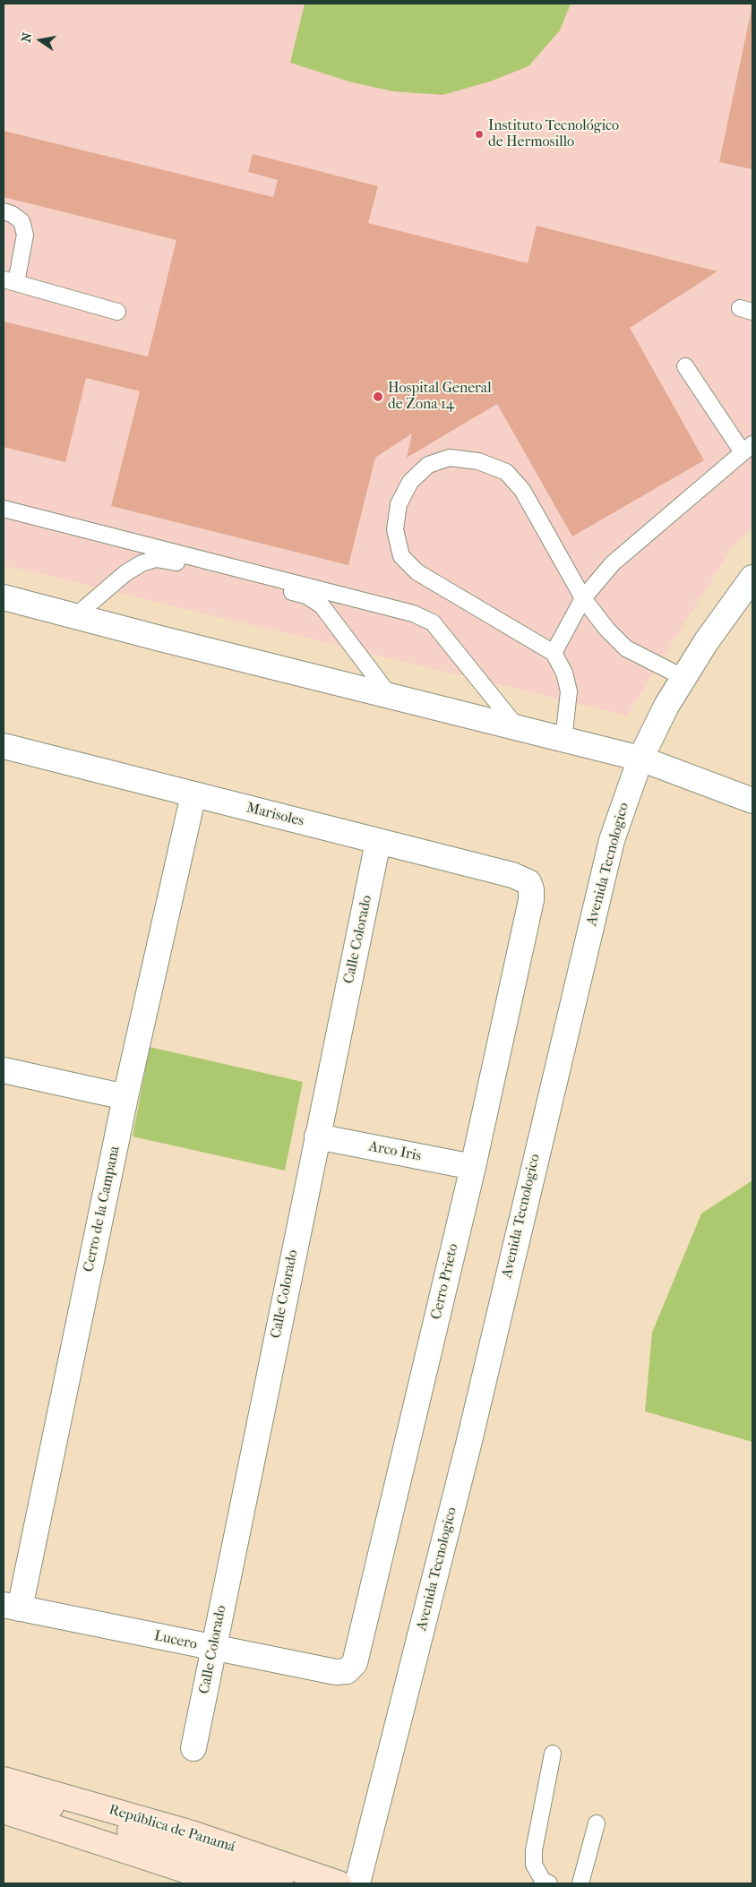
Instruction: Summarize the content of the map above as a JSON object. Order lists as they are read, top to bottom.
{
  "streets": {
    "main road": ["República de Panamá"],
    "street": [
      "Marisoles",
      "Avenida Tecnologico",
      "Calle Colorado",
      "Arco Iris",
      "Cerro de la Campana",
      "Cerro Prieto",
      "Lucero"
    ]
  },
  "crossings": [
    ["Marisoles", "Calle Colorado"],
    ["Marisoles", "Cerro de la Campana"],
    ["Marisoles", "Cerro Prieto"],
    ["Calle Colorado", "Arco Iris"],
    ["Calle Colorado", "Lucero"],
    ["Arco Iris", "Cerro Prieto"],
    ["Cerro de la Campana", "Lucero"],
    ["Cerro Prieto", "Lucero"]
  ],
  "places": ["Instituto Tecnológico de Hermosillo", "Hospital General de Zona 14"],
  "north": "left"
}
